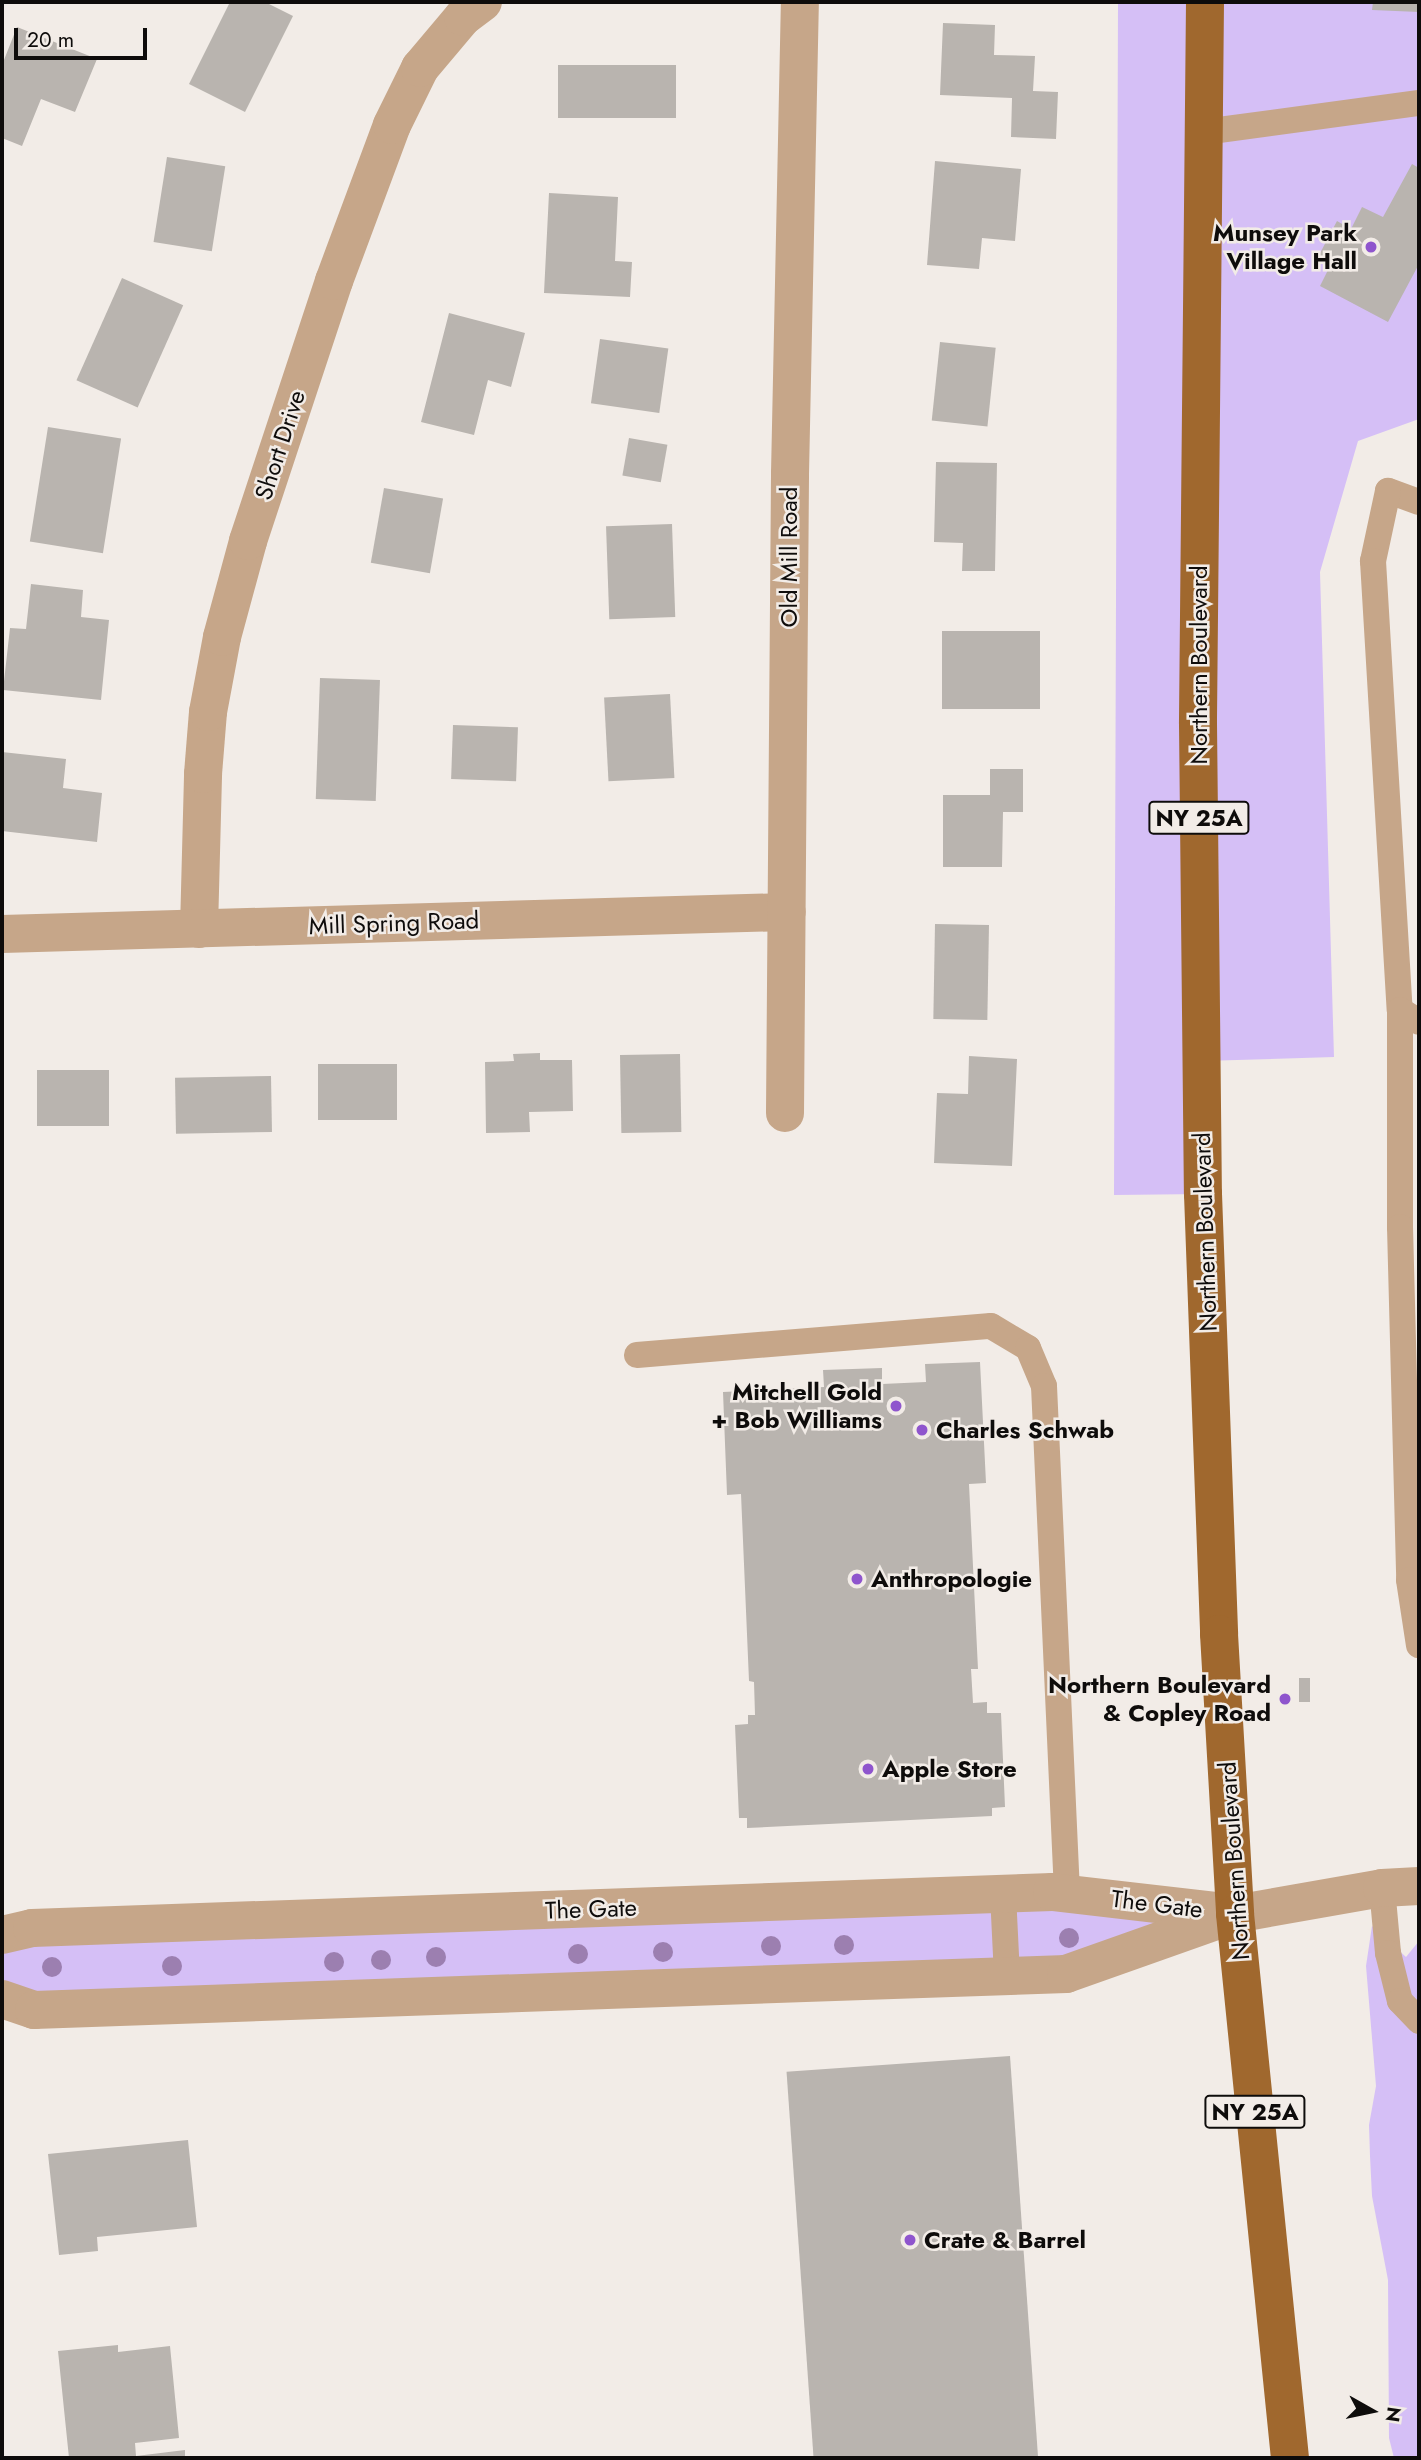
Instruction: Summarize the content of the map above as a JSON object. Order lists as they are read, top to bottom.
{
  "streets": {
    "main road": ["Northern Boulevard", "NY 25A"],
    "street": [
      "Short Drive",
      "Old Mill Road",
      "Mill Spring Road",
      "The Gate"
    ]
  },
  "crossings": [
    ["Short Drive", "Mill Spring Road"],
    ["Old Mill Road", "Mill Spring Road"],
    ["Northern Boulevard", "The Gate"]
  ],
  "places": [
    "Munsey Park Village Hall",
    "Mitchell Gold + Bob Williams",
    "Charles Schwab",
    "Anthropologie",
    "Northern Boulevard & Copley Road",
    "Apple Store",
    "Crate & Barrel"
  ],
  "scale_bar": "20 m",
  "north": "right"
}
